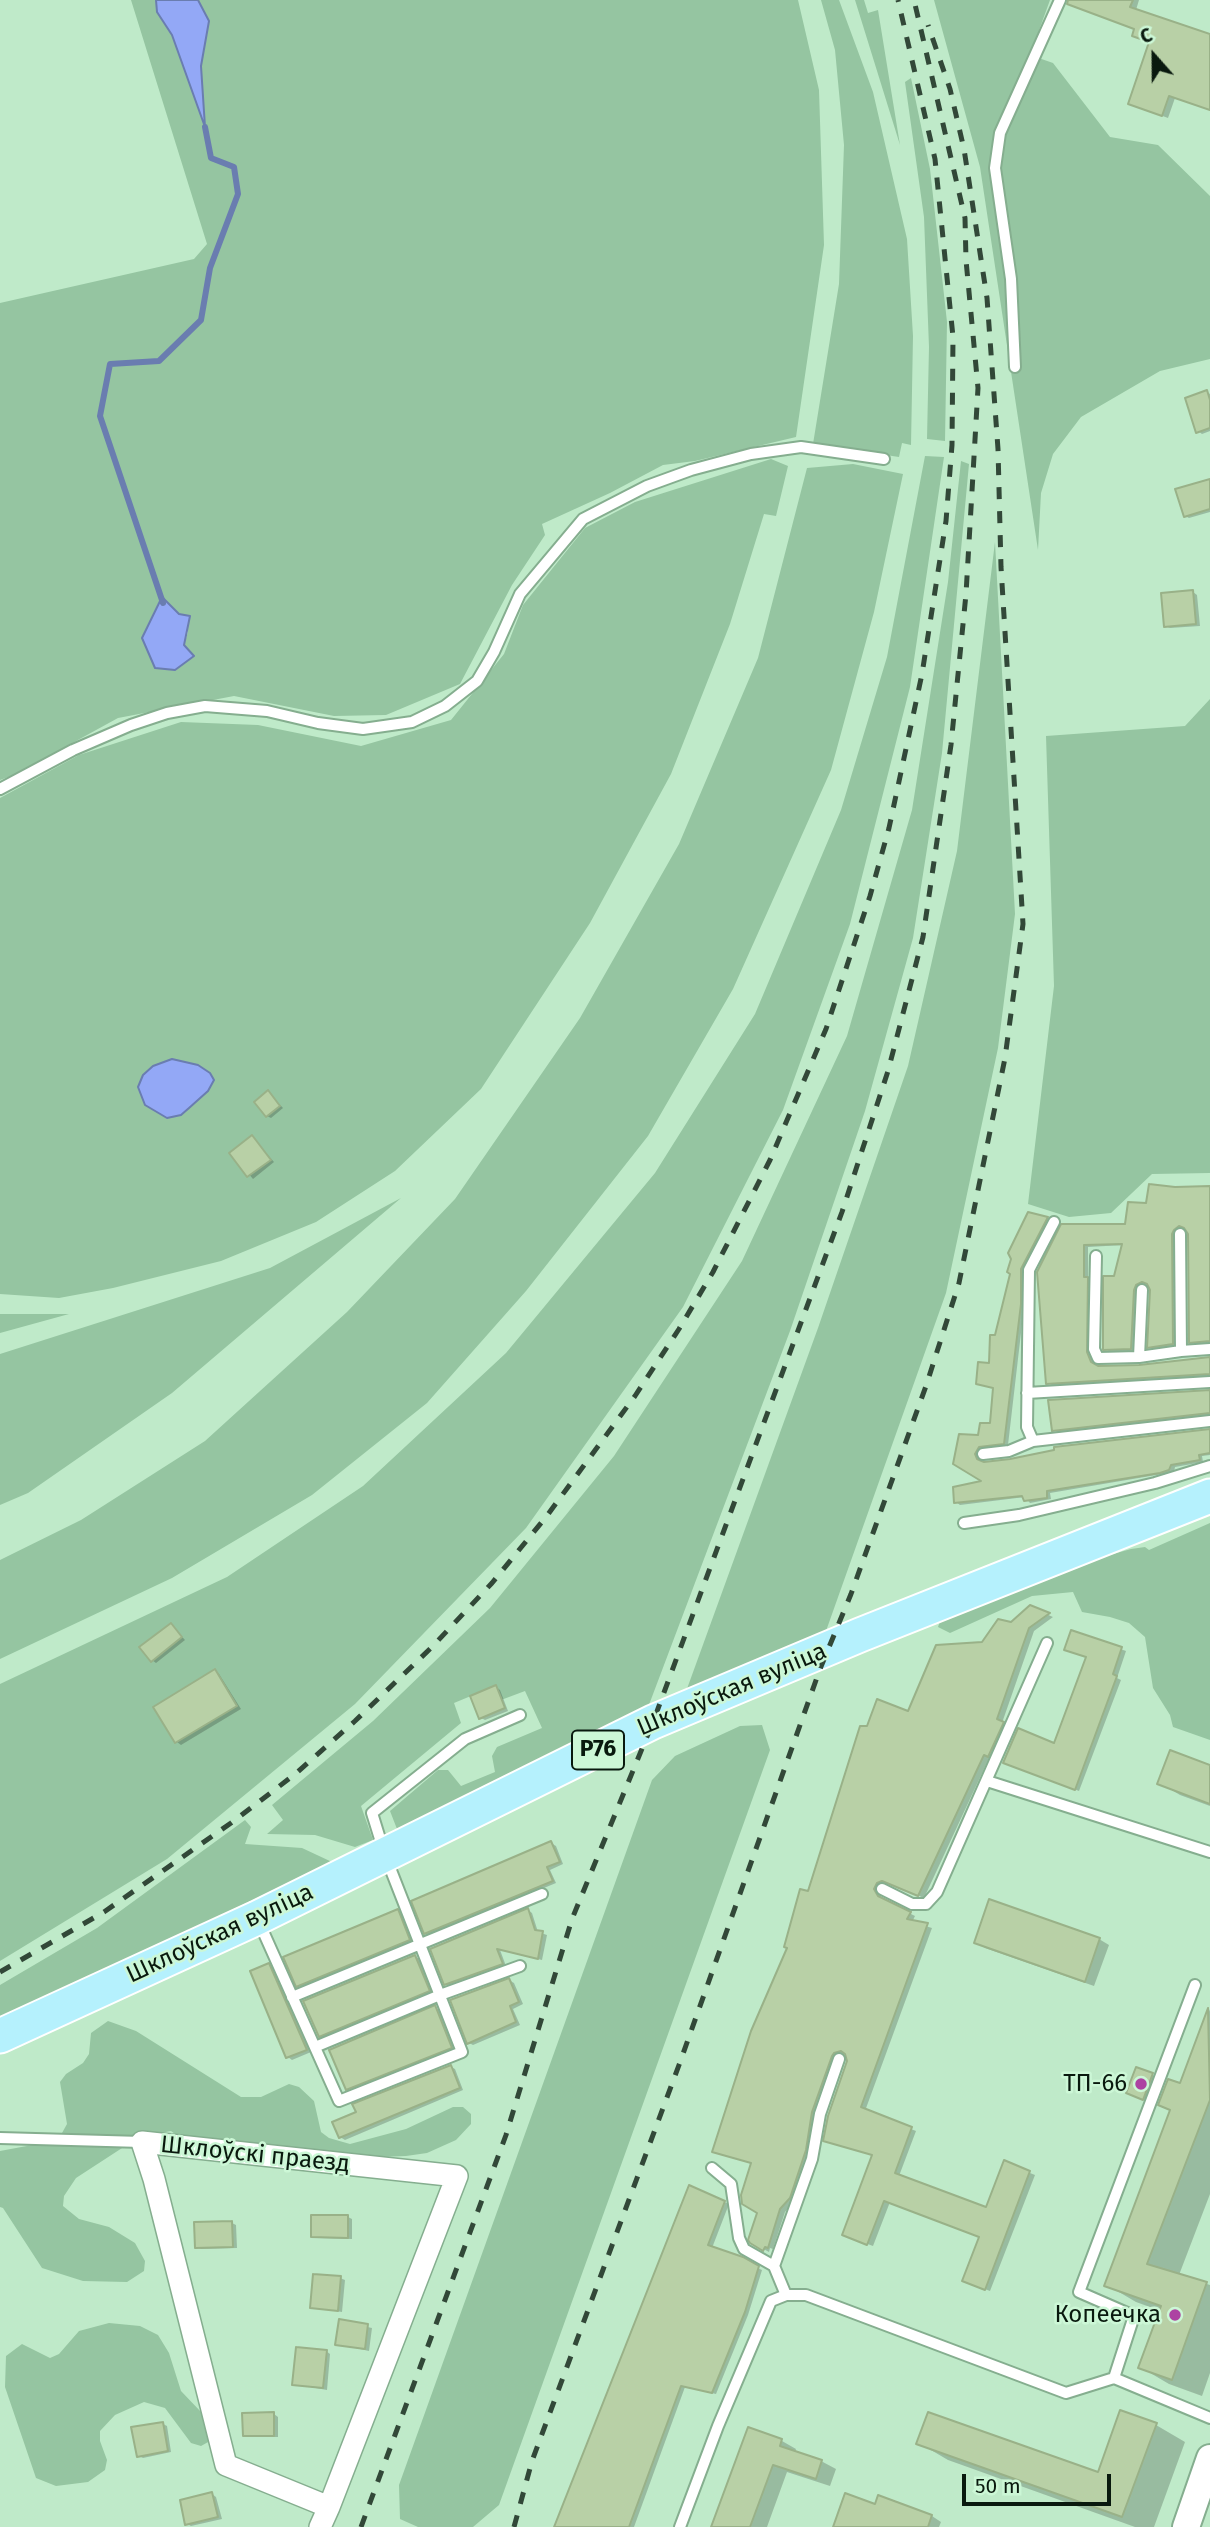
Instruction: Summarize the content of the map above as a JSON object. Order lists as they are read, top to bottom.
{
  "streets": {
    "main road": ["Шклоўская вуліца", "Р76"],
    "street": ["Шклоўскі праезд"]
  },
  "places": ["ТП-66", "Копеечка"],
  "scale_bar": "50 m",
  "north": "top"
}
